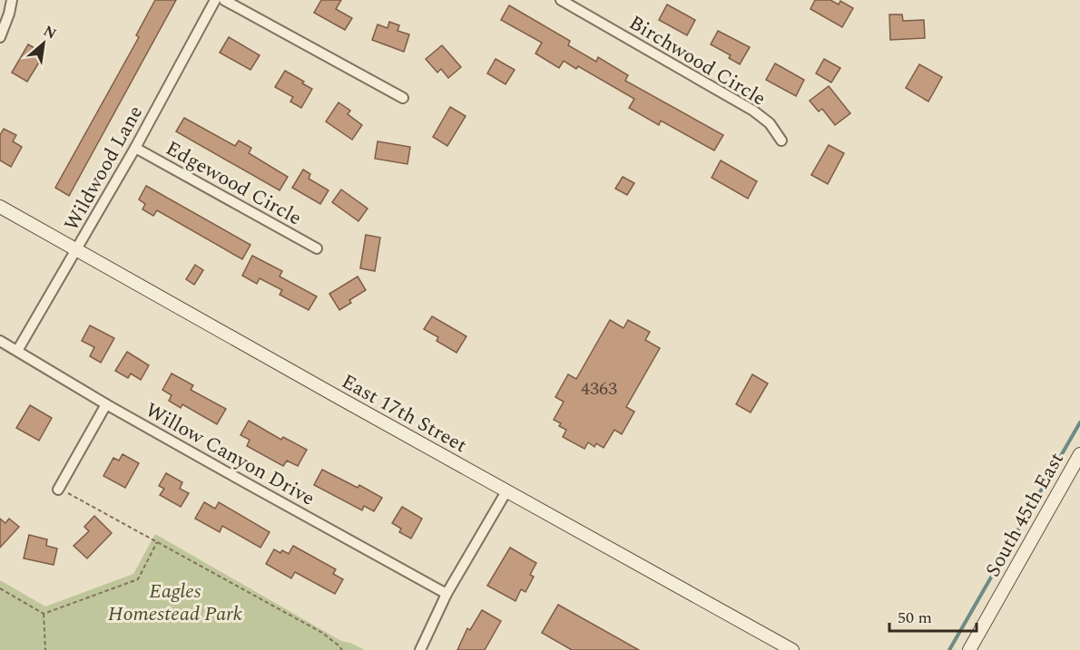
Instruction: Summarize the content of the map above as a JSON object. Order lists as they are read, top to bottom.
{
  "streets": {
    "main road": ["East 17th Street", "South 45th East"],
    "street": [
      "Birchwood Circle",
      "Wildwood Lane",
      "Edgewood Circle",
      "Willow Canyon Drive"
    ]
  },
  "crossings": [
    ["Wildwood Lane", "Edgewood Circle"],
    ["Wildwood Lane", "East 17th Street"],
    ["Wildwood Lane", "Willow Canyon Drive"]
  ],
  "parks": ["Eagles Homestead Park"],
  "house_numbers": ["4363"],
  "scale_bar": "50 m",
  "north": "top right"
}
